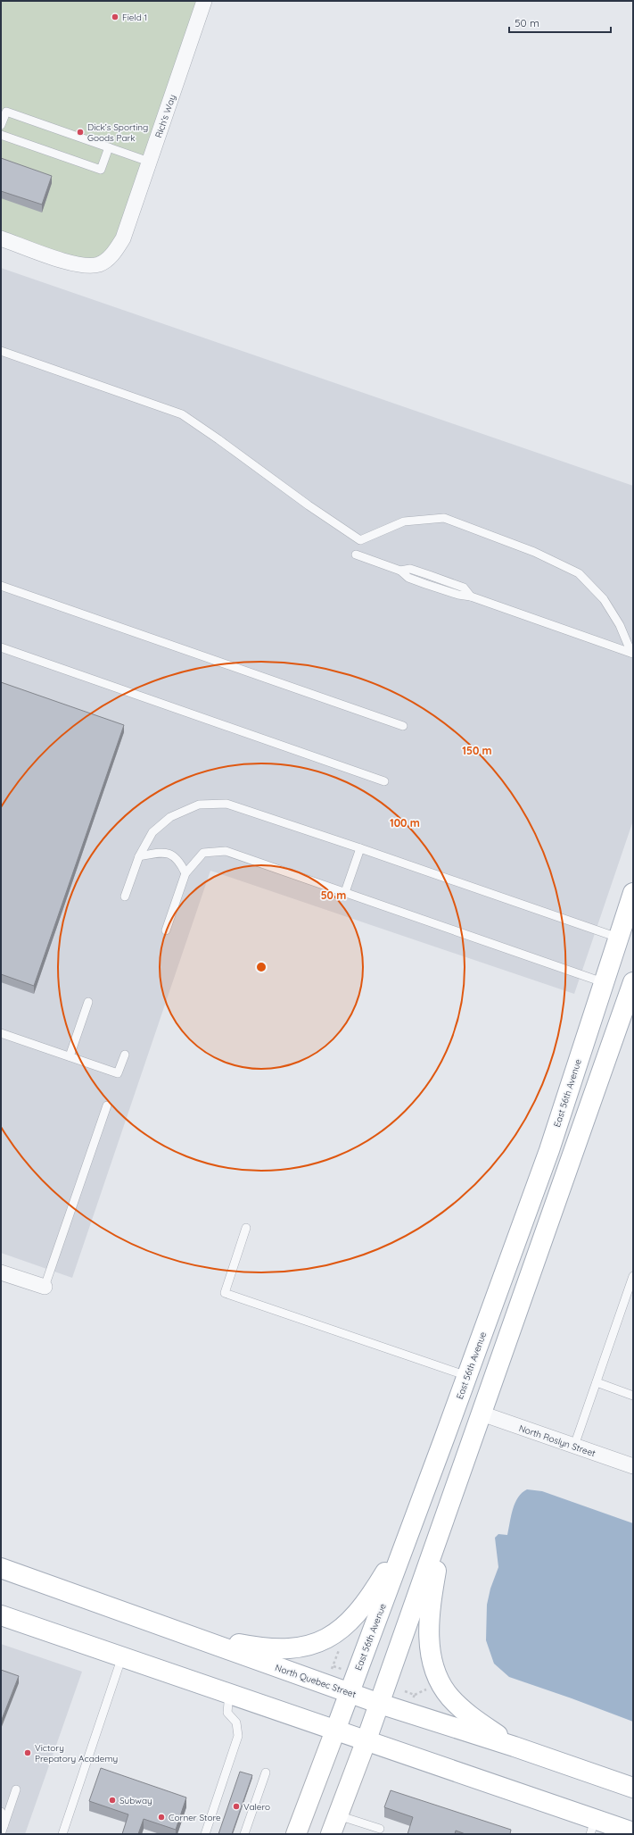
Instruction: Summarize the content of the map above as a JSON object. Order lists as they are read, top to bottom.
{
  "streets": {
    "main road": ["East 56th Avenue", "North Quebec Street"],
    "street": ["Rich's Way", "North Roslyn Street"]
  },
  "crossings": [
    ["East 56th Avenue", "North Quebec Street"]
  ],
  "places": [
    "Field 1",
    "Dick’s Sporting Goods Park",
    "Victory Prepatory Academy",
    "Subway",
    "Valero",
    "Corner Store"
  ],
  "scale_bar": "50 m",
  "rings": ["150 m", "100 m", "50 m"]
}
